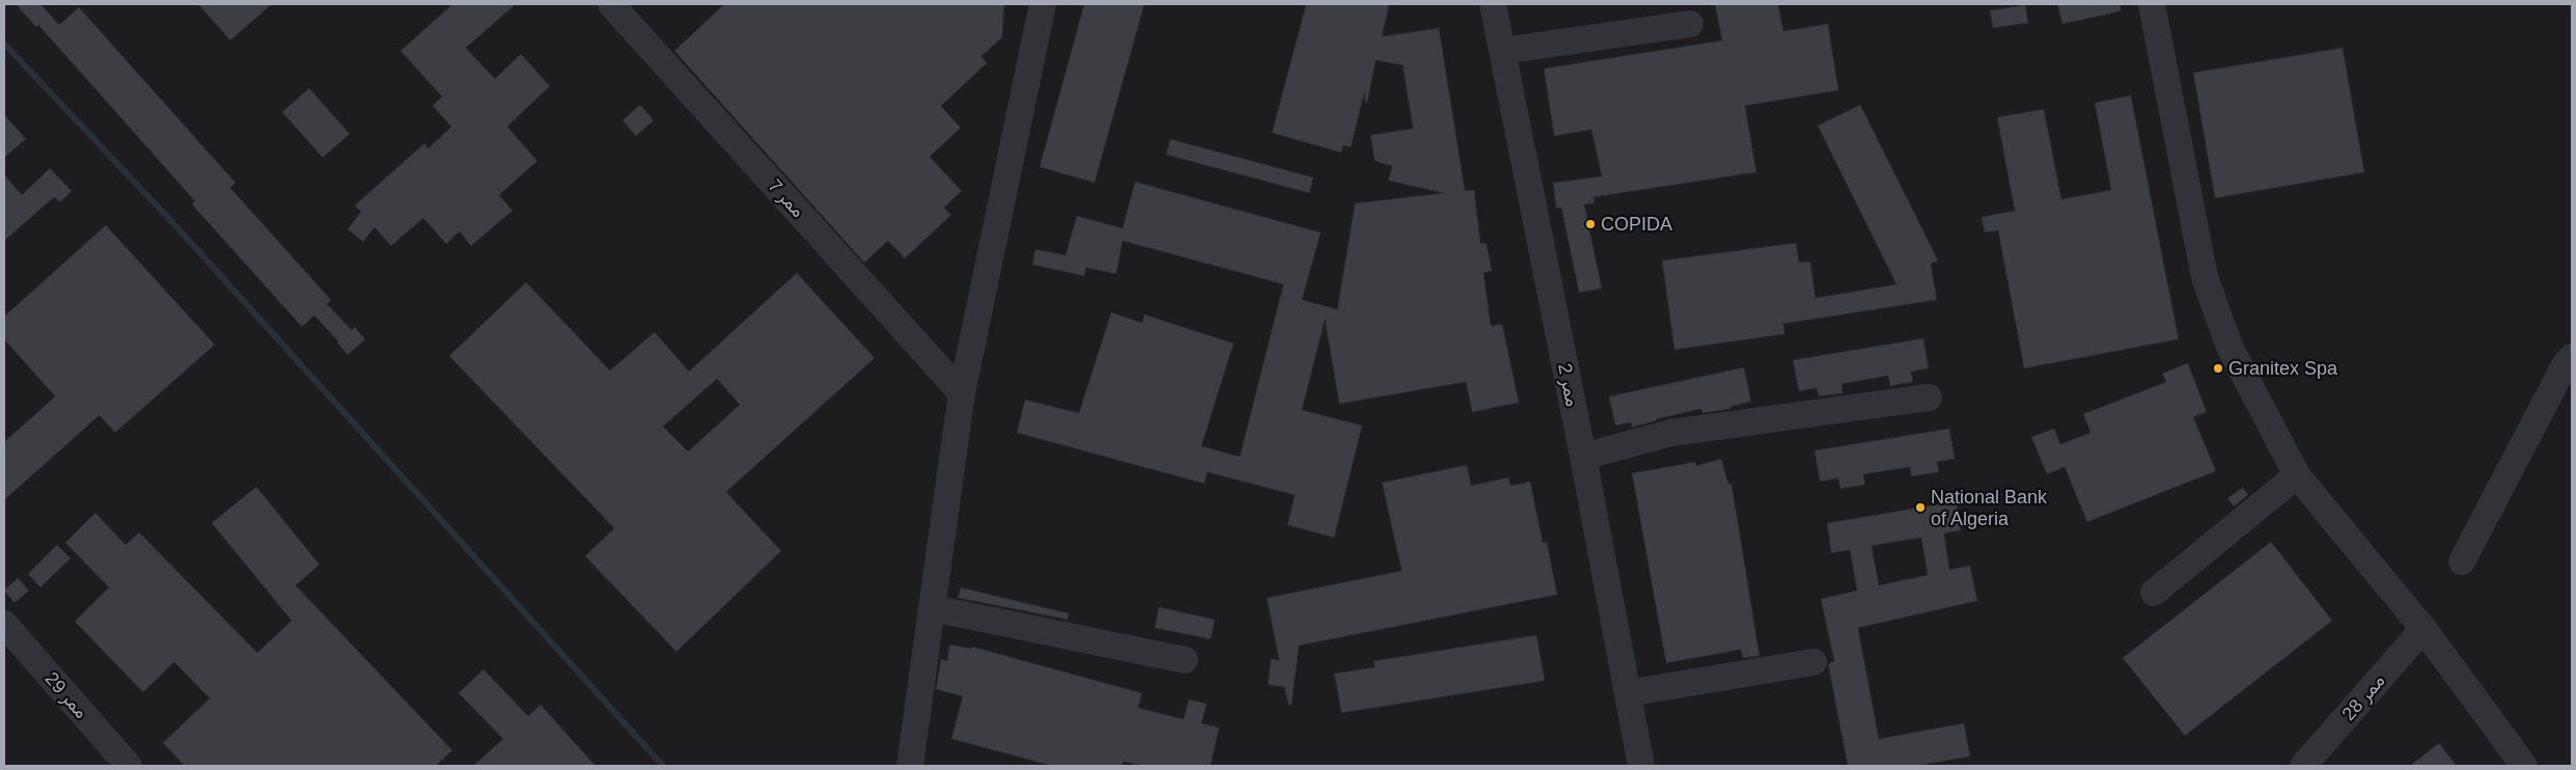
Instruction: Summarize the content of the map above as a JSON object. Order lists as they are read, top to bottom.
{
  "streets": {
    "lane": [
      "ممر 7",
      "ممر 2",
      "ممر 29",
      "ممر 28"
    ]
  },
  "places": ["COPIDA", "Granitex Spa", "National Bank of Algeria"]
}
